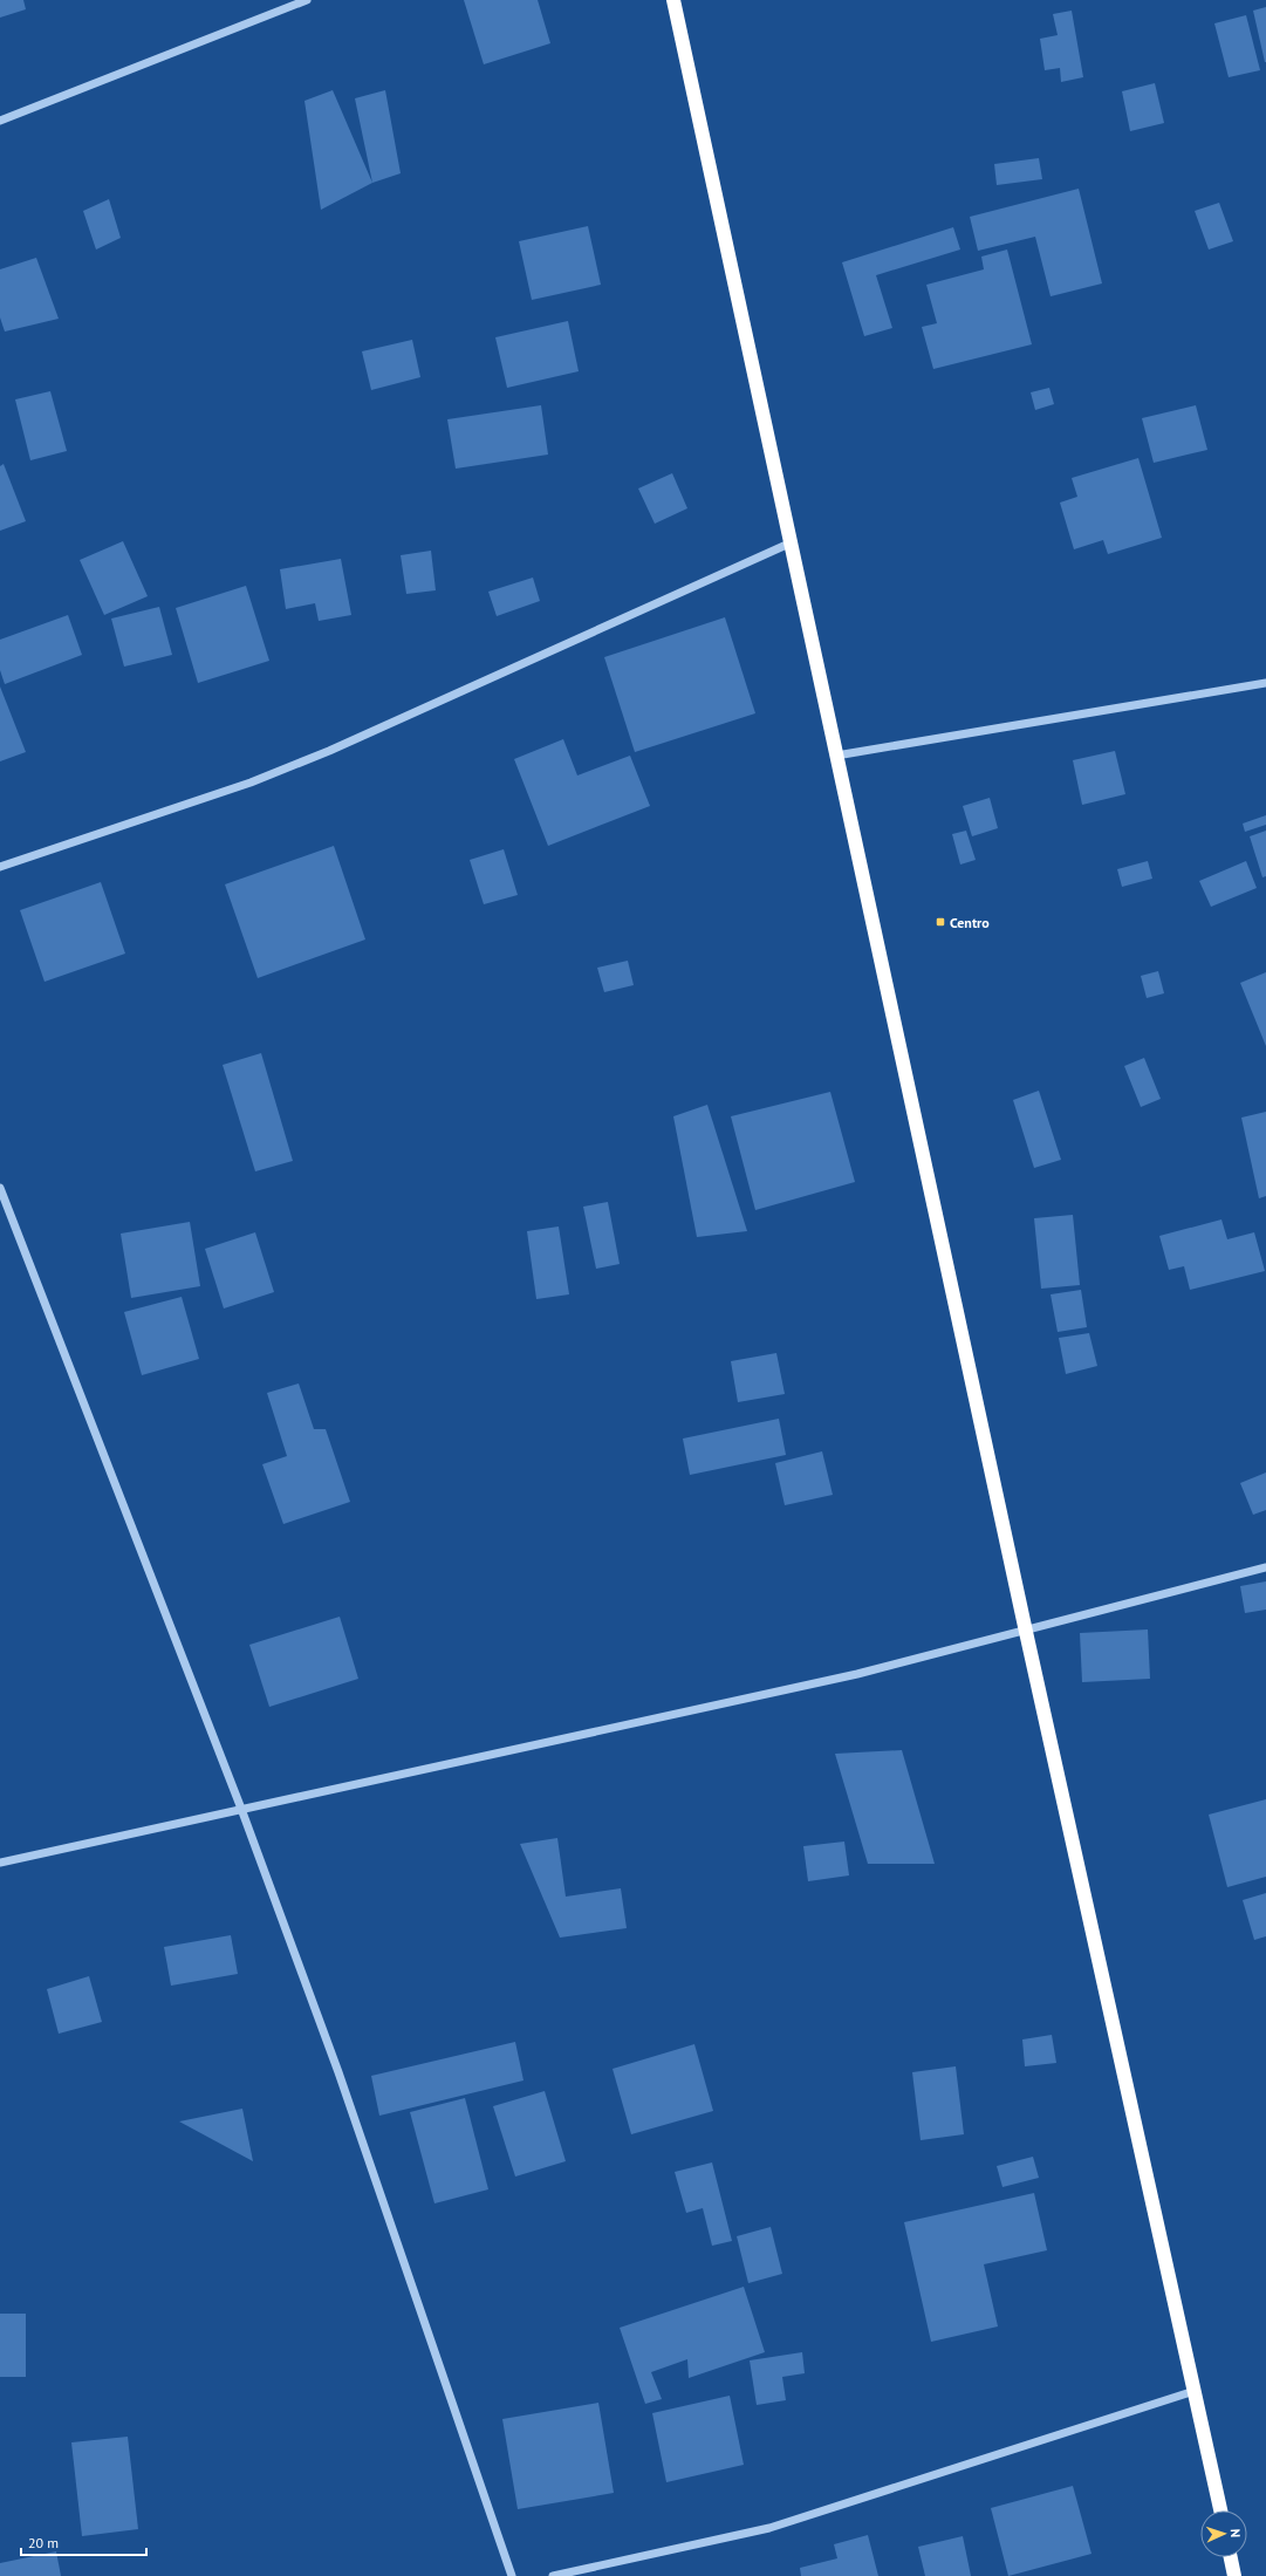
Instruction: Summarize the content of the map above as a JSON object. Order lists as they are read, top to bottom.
{
  "places": {
    "transit": ["Centro"]
  },
  "scale_bar": "20 m",
  "north": "right"
}
